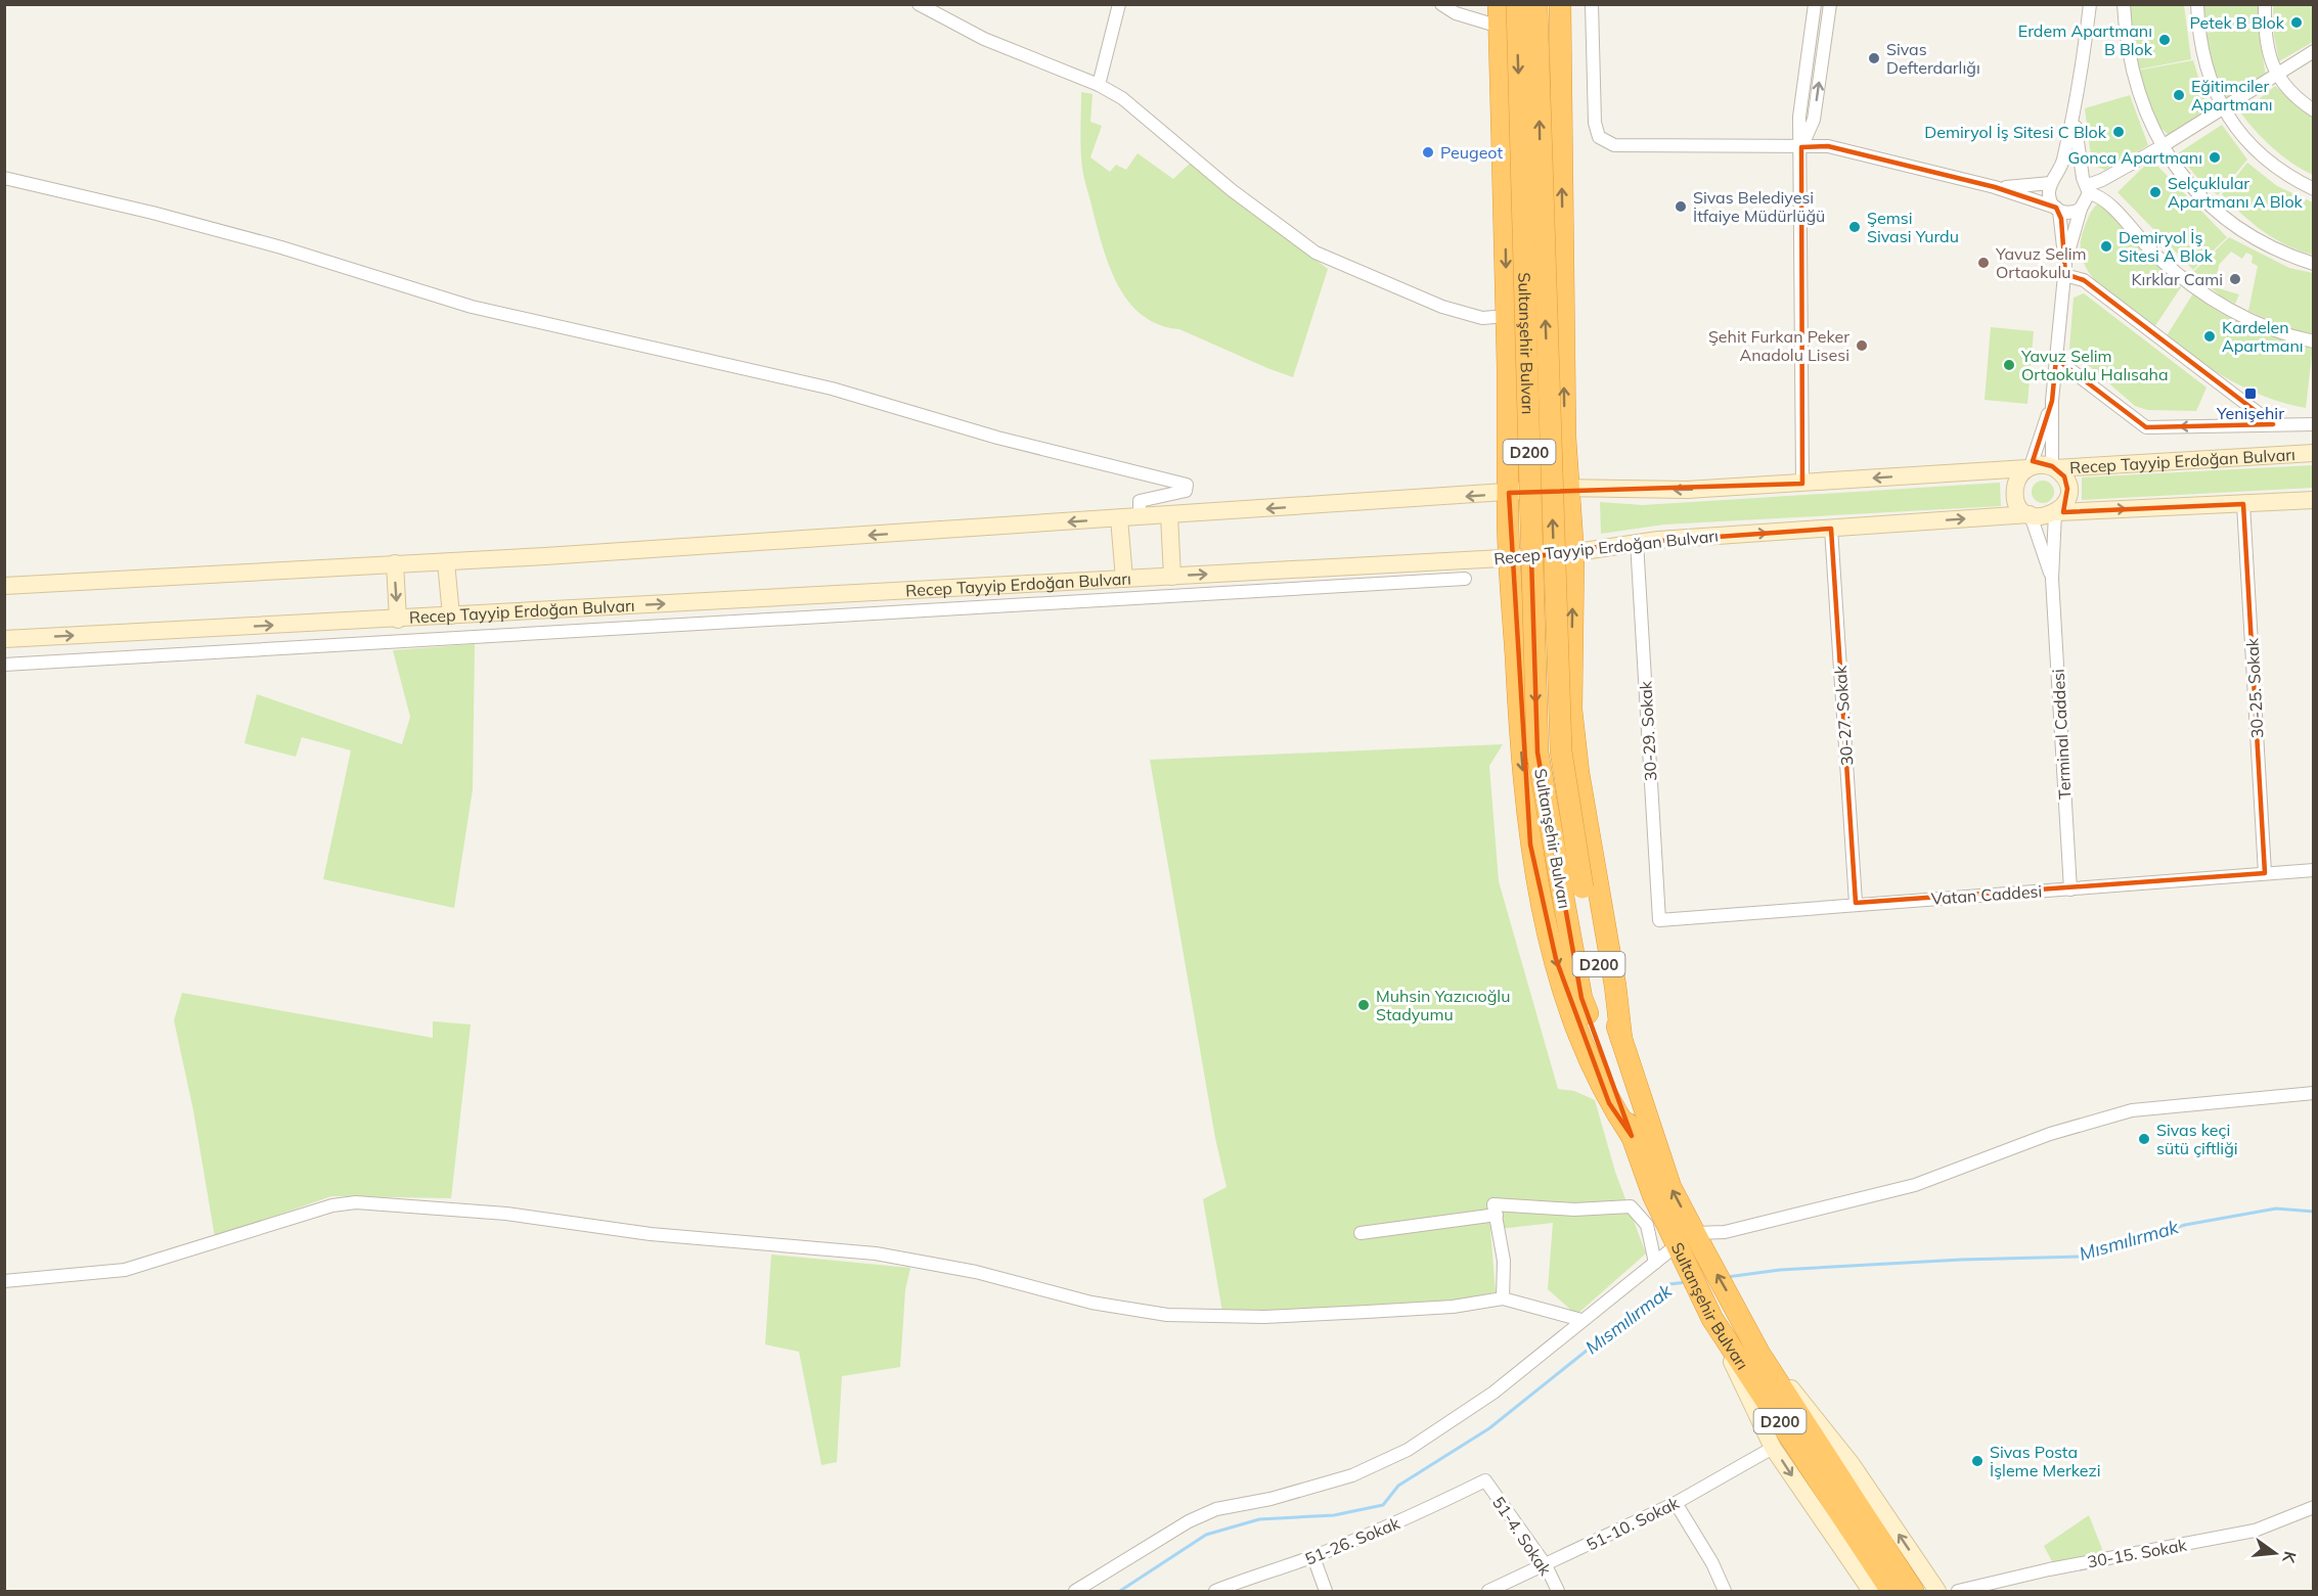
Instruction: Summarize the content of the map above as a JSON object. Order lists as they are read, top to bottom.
{
  "streets": {
    "highway": ["Sultanşehir Bulvarı", "D200"],
    "street": [
      "Recep Tayyip Erdoğan Bulvarı",
      "30-25. Sokak",
      "30-27. Sokak",
      "30-29. Sokak",
      "Terminal Caddesi",
      "Vatan Caddesi",
      "51-10. Sokak",
      "51-4. Sokak",
      "51-26. Sokak",
      "30-15. Sokak"
    ]
  },
  "crossings": [
    ["Recep Tayyip Erdoğan Bulvarı", "30-27. Sokak"],
    ["Recep Tayyip Erdoğan Bulvarı", "30-29. Sokak"],
    ["Recep Tayyip Erdoğan Bulvarı", "Terminal Caddesi"],
    ["30-25. Sokak", "Vatan Caddesi"],
    ["30-27. Sokak", "Vatan Caddesi"],
    ["30-29. Sokak", "Vatan Caddesi"],
    ["Terminal Caddesi", "Vatan Caddesi"],
    ["51-10. Sokak", "51-4. Sokak"],
    ["51-4. Sokak", "51-26. Sokak"]
  ],
  "water": ["Mısmılırmak"],
  "places": {
    "other": [
      "Petek B Blok",
      "Erdem Apartmanı B Blok",
      "Sivas Defterdarlığı",
      "Eğitimciler Apartmanı",
      "Demiryol İş Sitesi C Blok",
      "Peugeot",
      "Gonca Apartmanı",
      "Selçuklular Apartmanı A Blok",
      "Sivas Belediyesi İtfaiye Müdürlüğü",
      "Şemsi Sivasi Yurdu",
      "Demiryol İş Sitesi A Blok",
      "Yavuz Selim Ortaokulu",
      "Kırklar Cami",
      "Kardelen Apartmanı",
      "Şehit Furkan Peker Anadolu Lisesi",
      "Yavuz Selim Ortaokulu Halısaha",
      "Muhsin Yazıcıoğlu Stadyumu",
      "Sivas keçi sütü çiftliği",
      "Sivas Posta İşleme Merkezi"
    ],
    "transit": ["Yenişehir"]
  },
  "north": "right"
}
